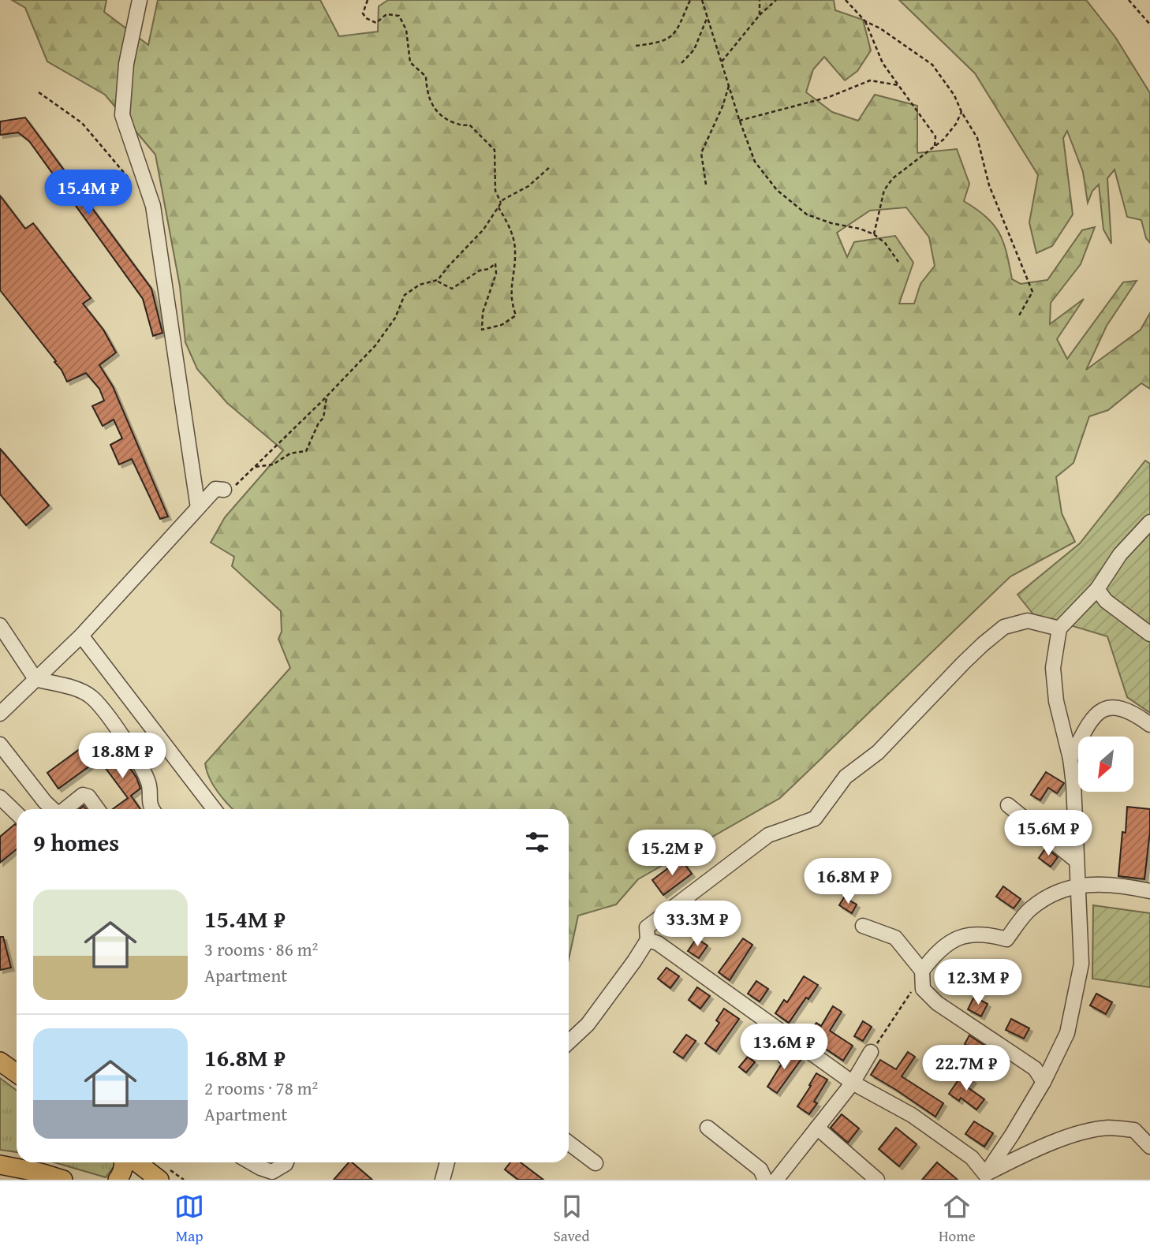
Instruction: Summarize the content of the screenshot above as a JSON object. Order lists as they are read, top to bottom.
{
  "north": "bottom left",
  "page": {
    "price": [
      "15.4M ₽",
      "18.8M ₽",
      "15.6M ₽",
      "15.2M ₽",
      "16.8M ₽",
      "33.3M ₽",
      "12.3M ₽",
      "13.6M ₽",
      "22.7M ₽"
    ],
    "heading": "9 homes",
    "list": [
      {
        "name": "15.4M ₽",
        "note": "3 rooms · 86 m² · Apartment"
      },
      {
        "name": "16.8M ₽",
        "note": "2 rooms · 78 m² · Apartment"
      }
    ],
    "tabs": ["Map", "Saved", "Home"]
  }
}
